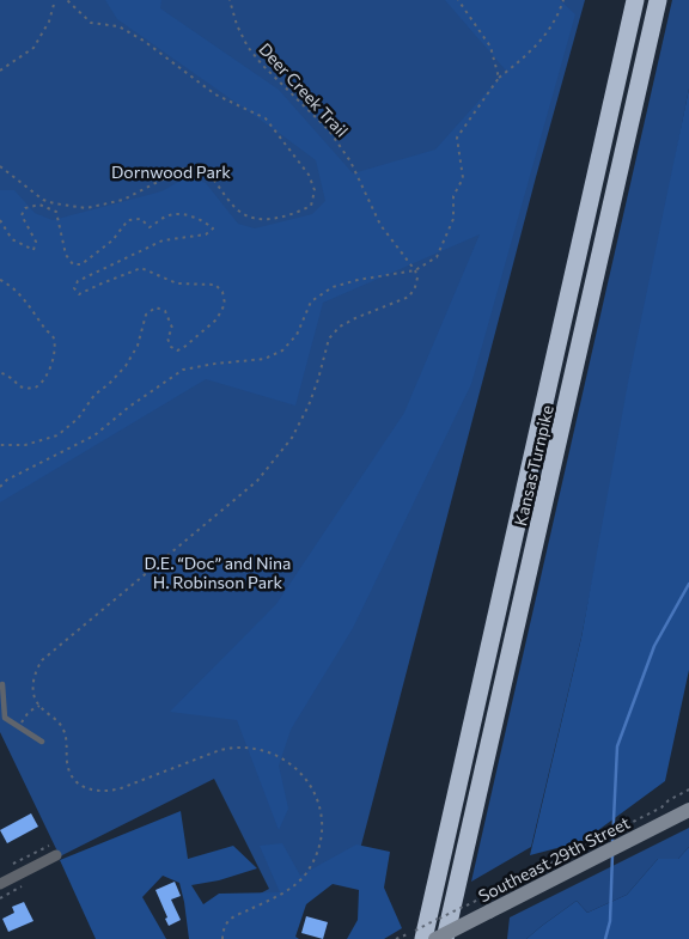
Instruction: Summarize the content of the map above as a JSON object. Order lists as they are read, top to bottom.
{
  "streets": {
    "highway": ["Kansas Turnpike"],
    "main road": ["Southeast 29th Street"],
    "path": ["Deer Creek Trail"]
  },
  "parks": ["Dornwood Park", "D.E. “Doc” and Nina H. Robinson Park"]
}
